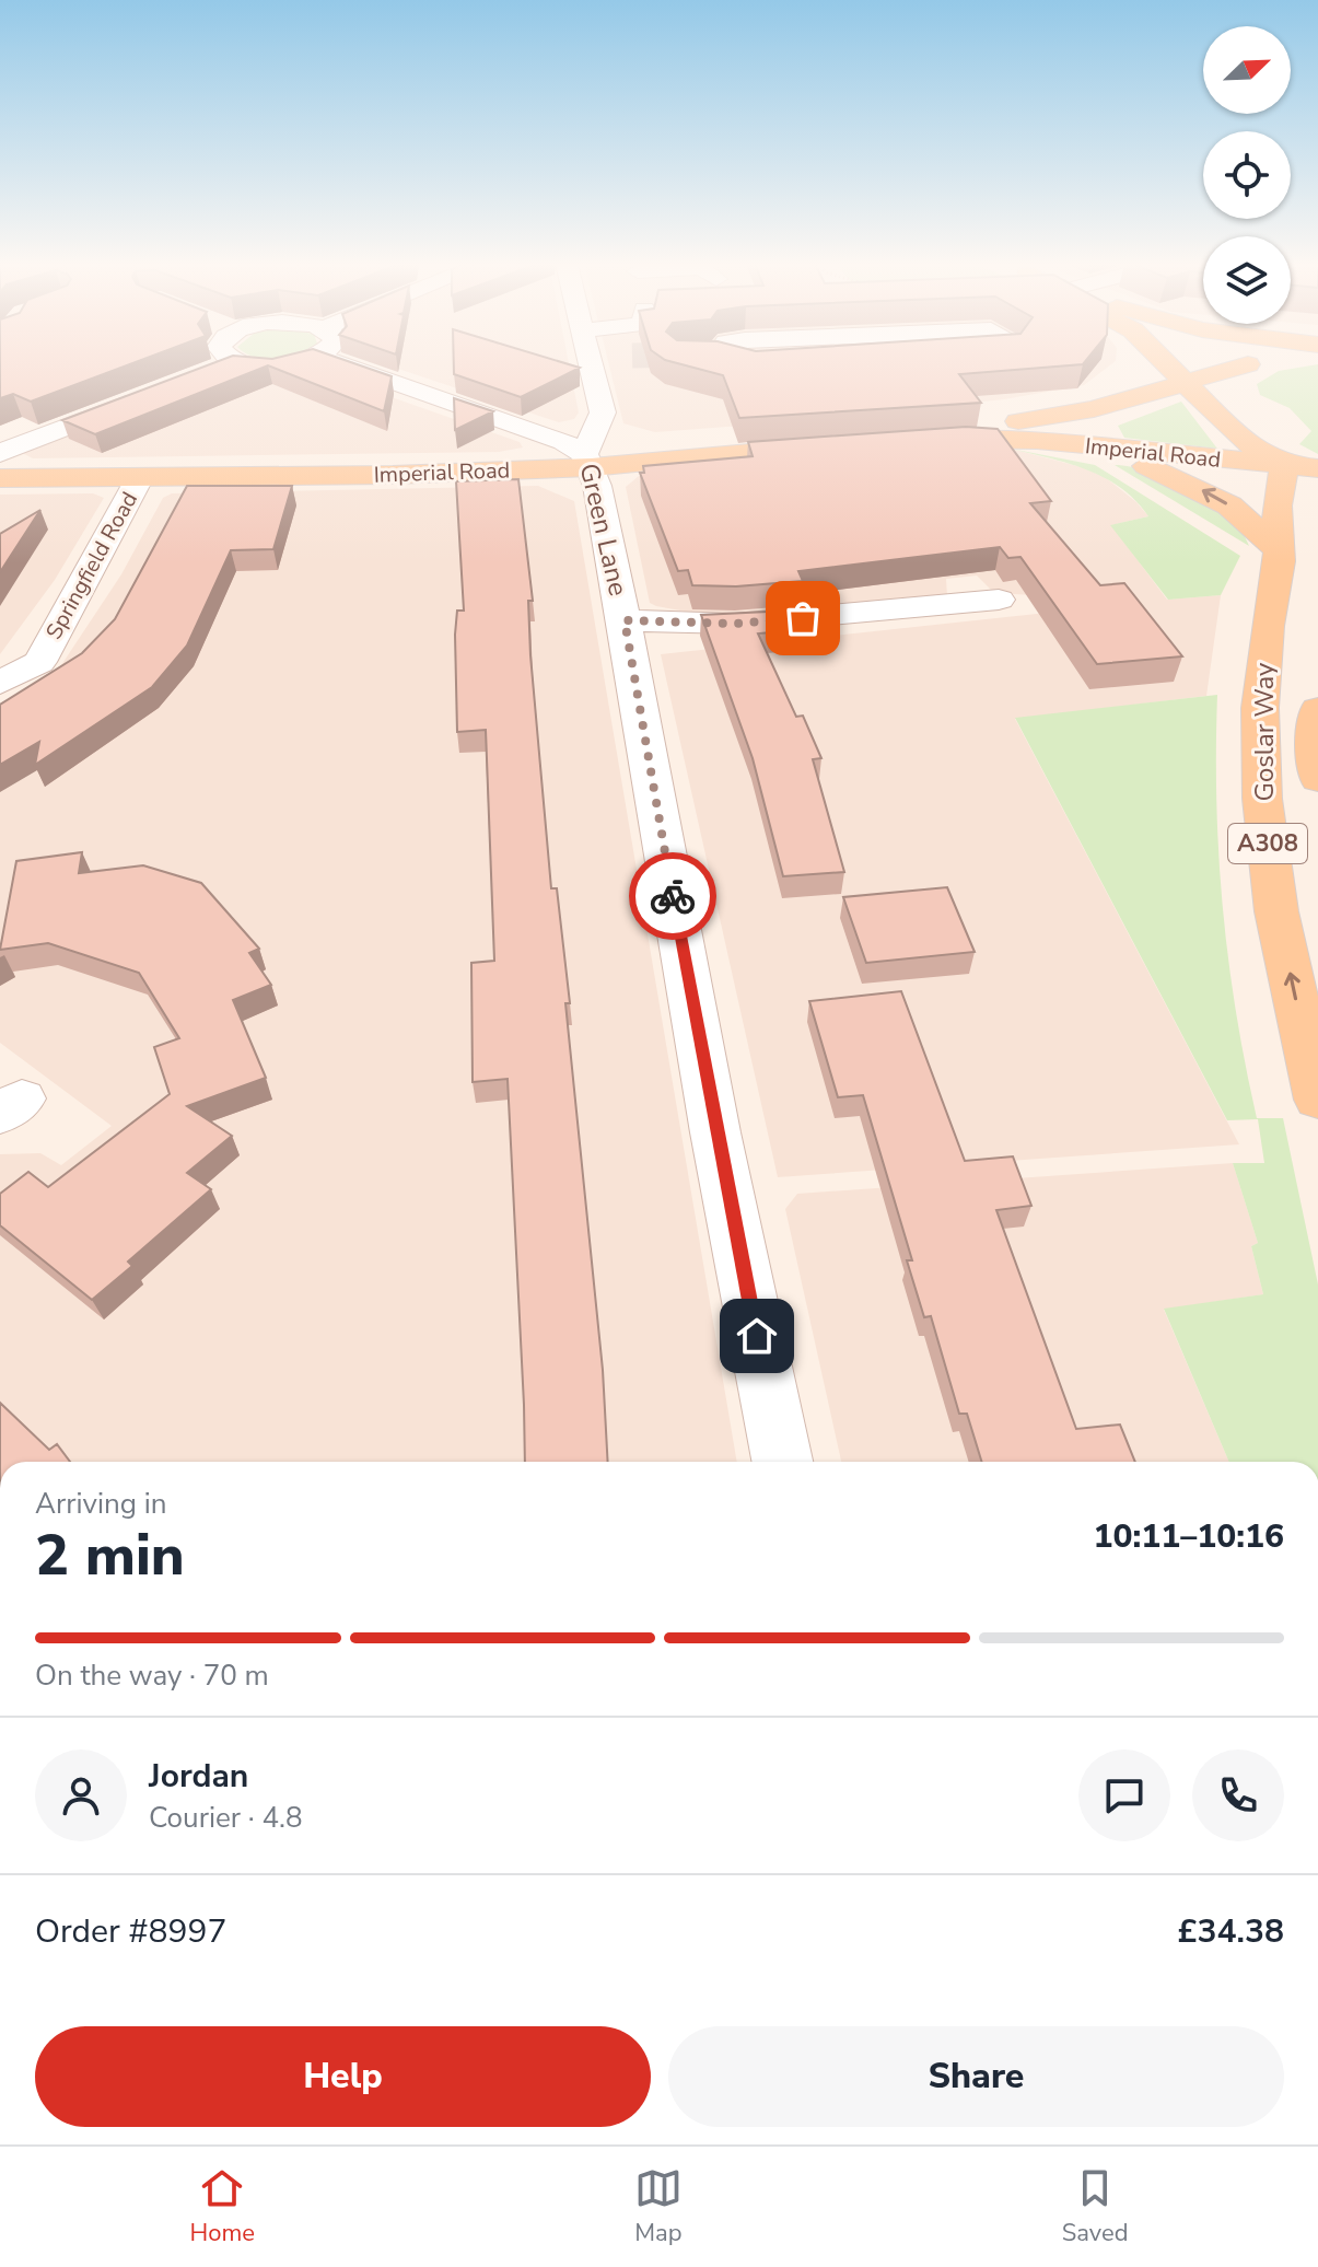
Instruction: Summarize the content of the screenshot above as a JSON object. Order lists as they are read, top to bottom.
{
  "streets": {
    "main road": ["Imperial Road", "Goslar Way", "A308"],
    "street": ["Green Lane", "Springfield Road"]
  },
  "crossings": [
    ["Imperial Road", "Green Lane"],
    ["Imperial Road", "Springfield Road"],
    ["Imperial Road", "Goslar Way"]
  ],
  "one_way": ["Goslar Way"],
  "north": "top right",
  "page": {
    "heading": ["2 min", "Arriving in", "10:11–10:16"],
    "panel": [
      "Jordan",
      "Courier · 4.8",
      "Order #8997",
      "£34.38"
    ],
    "bar": "On the way · 70 m",
    "buttons": ["Help", "Share"],
    "tabs": ["Home", "Map", "Saved"]
  }
}
